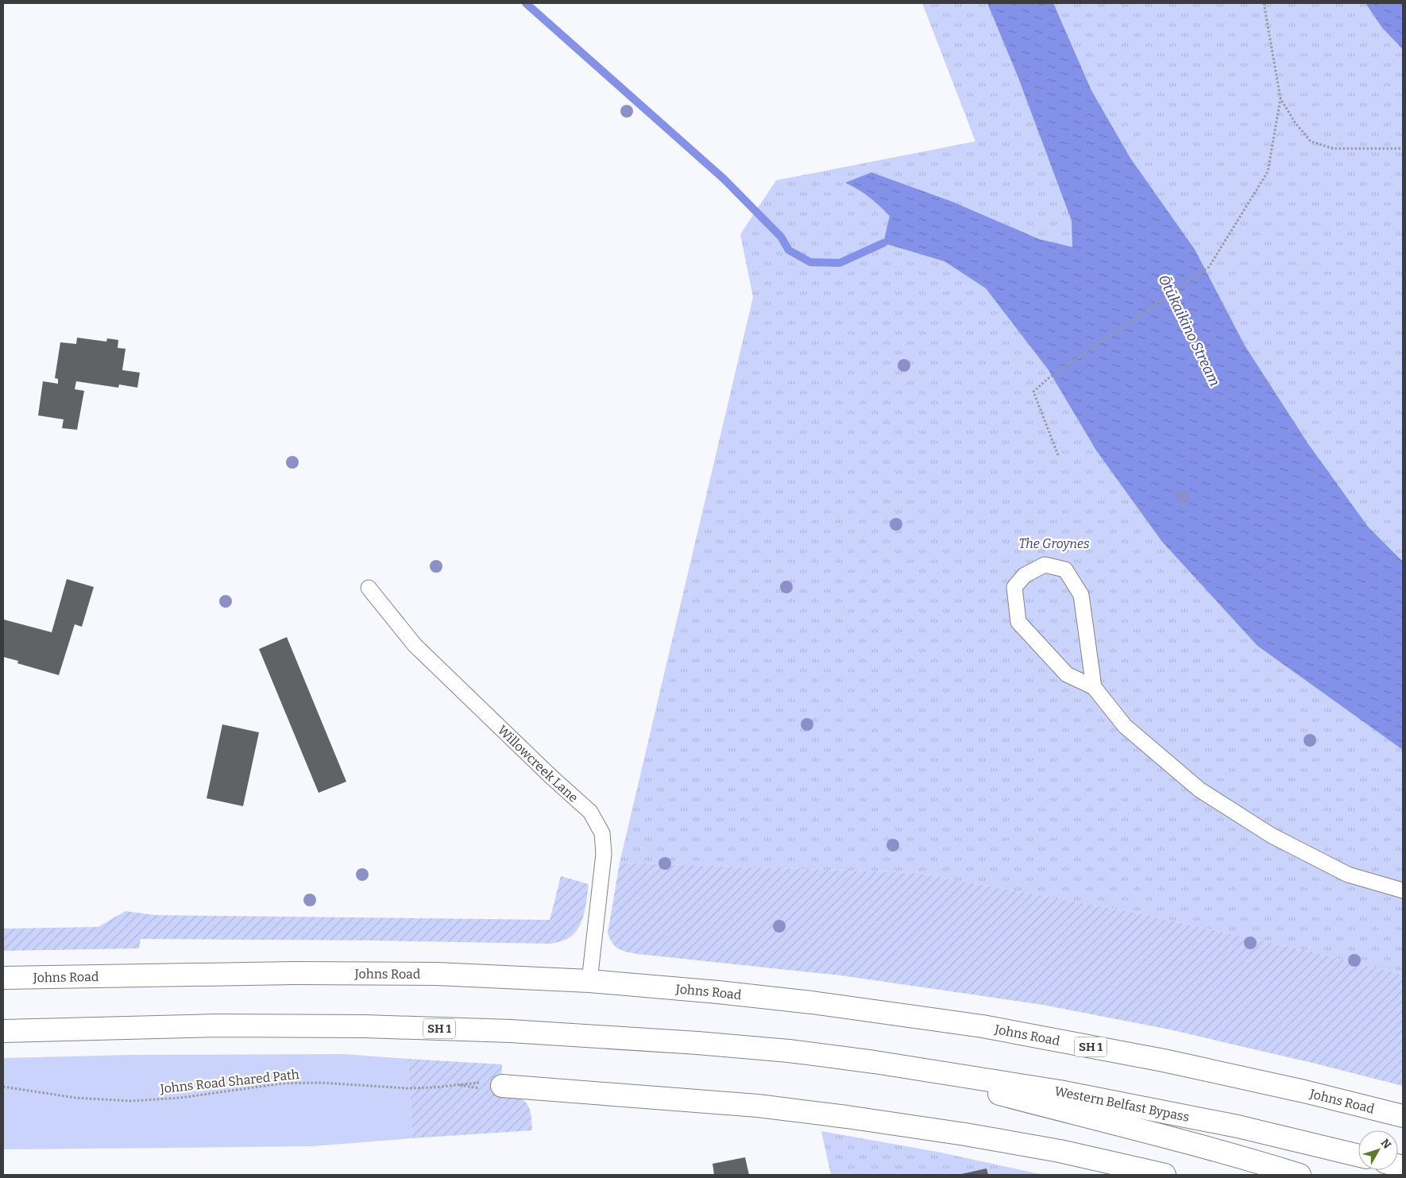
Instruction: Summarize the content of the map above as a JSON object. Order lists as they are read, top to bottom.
{
  "streets": {
    "main road": ["Johns Road", "SH 1", "Western Belfast Bypass"],
    "lane": ["Willowcreek Lane"],
    "path": ["Johns Road Shared Path"]
  },
  "crossings": [
    ["Willowcreek Lane", "Johns Road"],
    ["SH 1", "Western Belfast Bypass"]
  ],
  "water": ["Ōtūkaikino Stream"],
  "parks": ["The Groynes"],
  "north": "top right"
}
